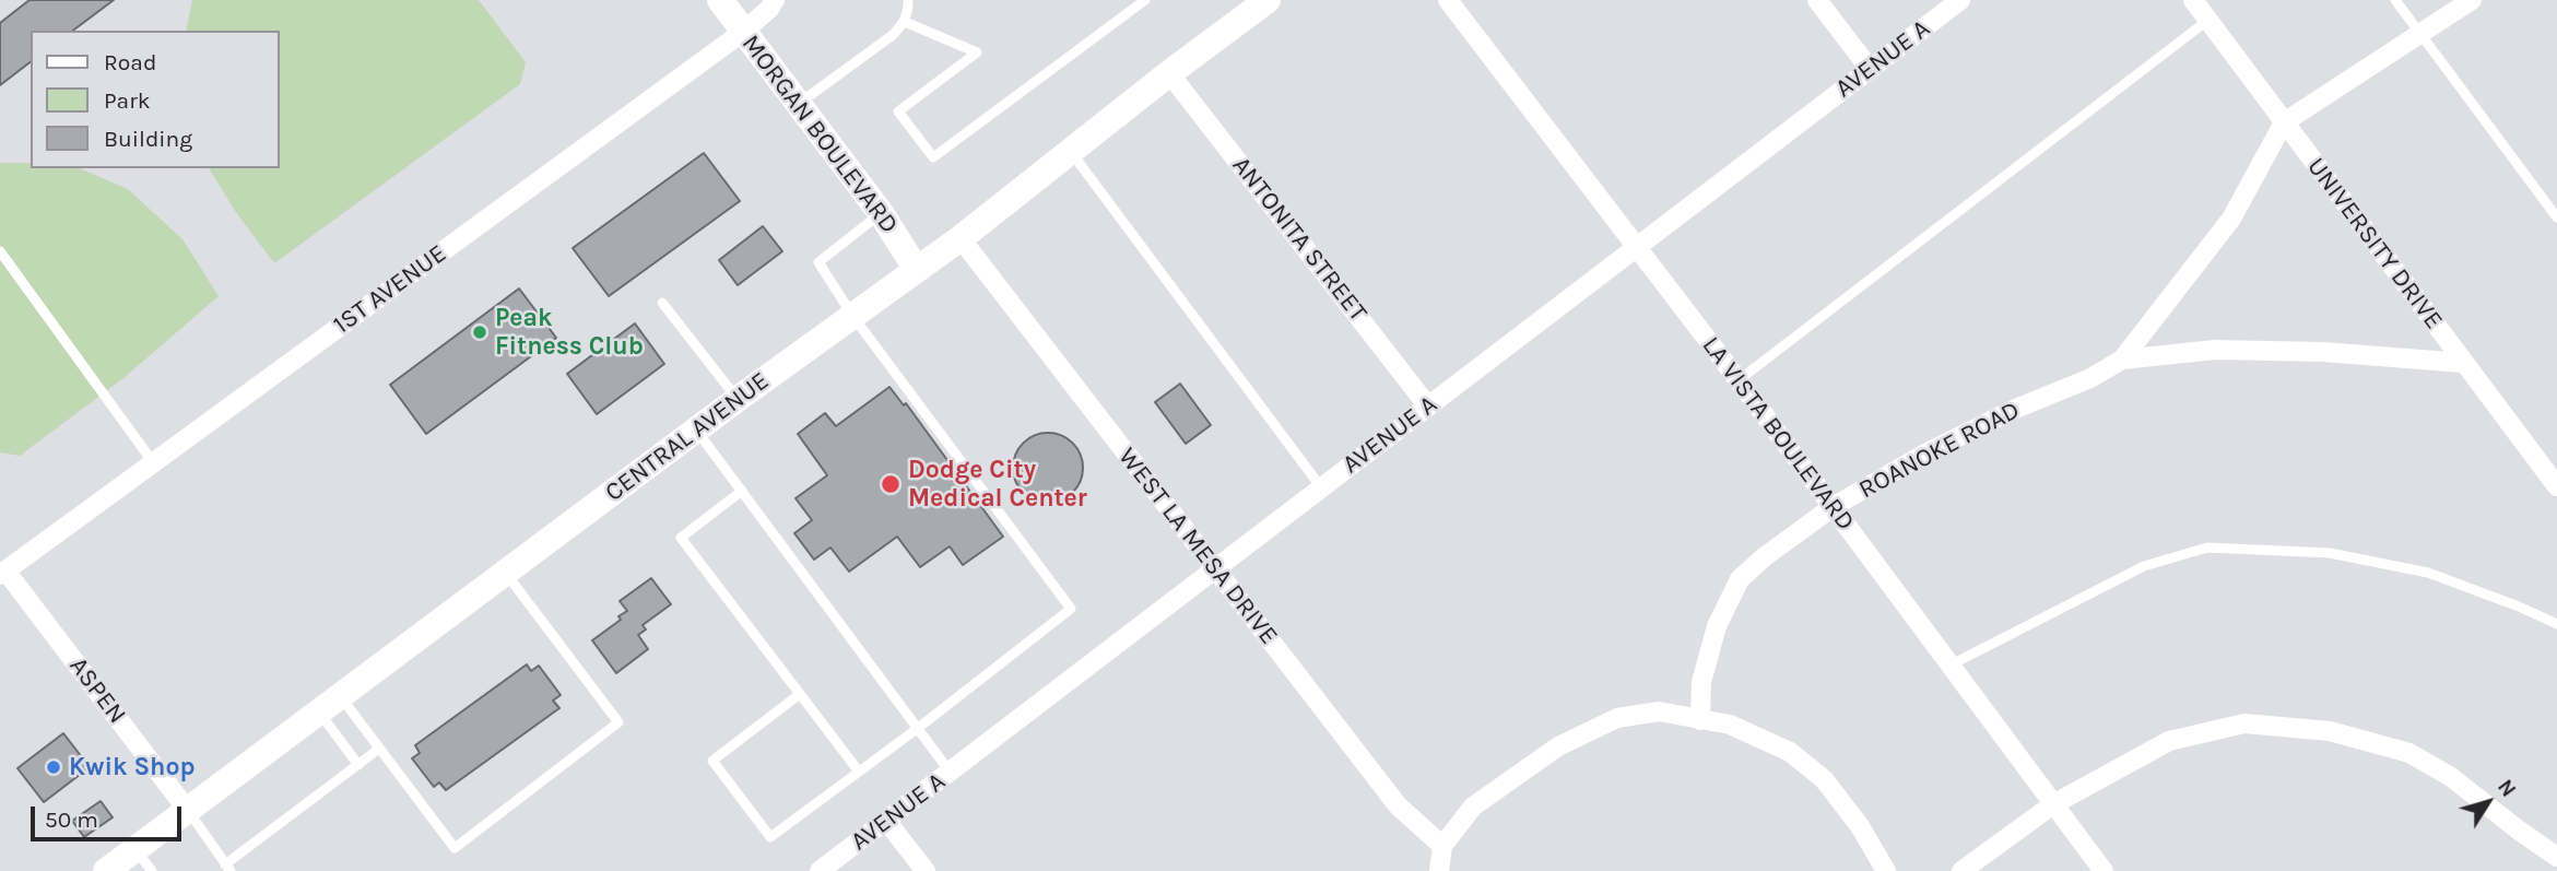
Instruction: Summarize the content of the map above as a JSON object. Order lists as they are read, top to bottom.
{
  "streets": {
    "street": [
      "AVENUE A",
      "MORGAN BOULEVARD",
      "ANTONITA STREET",
      "UNIVERSITY DRIVE",
      "1ST AVENUE",
      "LA VISTA BOULEVARD",
      "CENTRAL AVENUE",
      "ROANOKE ROAD",
      "WEST LA MESA DRIVE",
      "ASPEN"
    ]
  },
  "crossings": [
    ["AVENUE A", "ANTONITA STREET"],
    ["AVENUE A", "LA VISTA BOULEVARD"],
    ["AVENUE A", "WEST LA MESA DRIVE"],
    ["MORGAN BOULEVARD", "1ST AVENUE"],
    ["MORGAN BOULEVARD", "CENTRAL AVENUE"],
    ["ANTONITA STREET", "CENTRAL AVENUE"],
    ["UNIVERSITY DRIVE", "ROANOKE ROAD"],
    ["1ST AVENUE", "ASPEN"],
    ["LA VISTA BOULEVARD", "ROANOKE ROAD"],
    ["CENTRAL AVENUE", "WEST LA MESA DRIVE"],
    ["CENTRAL AVENUE", "ASPEN"]
  ],
  "places": ["Peak Fitness Club", "Dodge City Medical Center", "Kwik Shop"],
  "legend": ["Road", "Park", "Building"],
  "scale_bar": "50 m",
  "north": "top right"
}
